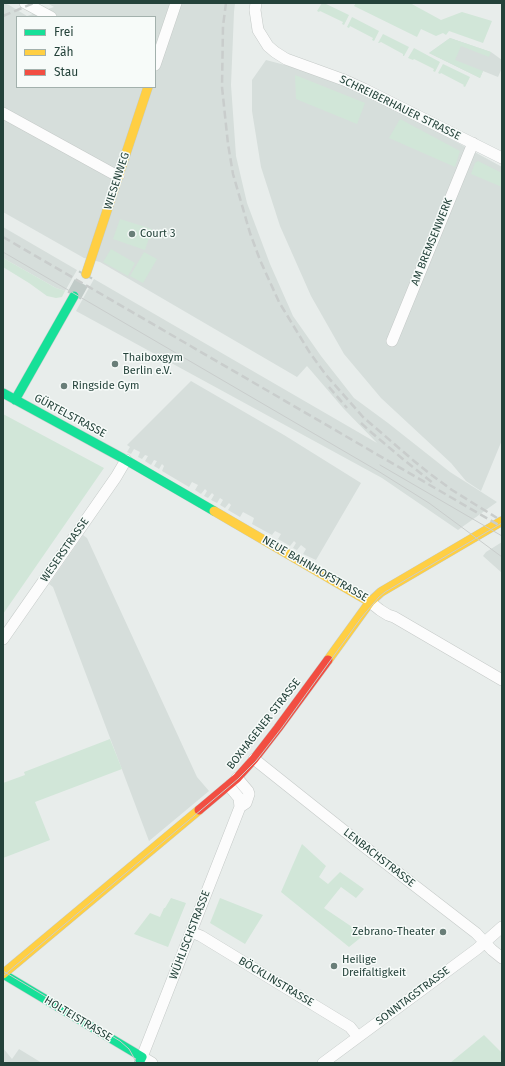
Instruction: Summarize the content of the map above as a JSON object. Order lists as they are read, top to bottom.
{
  "streets": {
    "street": [
      "SCHREIBERHAUER STRASSE",
      "WIESENWEG",
      "AM BREMSENWERK",
      "GÜRTELSTRASSE",
      "WESERSTRASSE",
      "NEUE BAHNHOFSTRASSE",
      "BOXHAGENER STRASSE",
      "LENBACHSTRASSE",
      "WÜHLISCHSTRASSE",
      "BÖCKLINSTRASSE",
      "SONNTAGSTRASSE",
      "HOLTEISTRASSE"
    ]
  },
  "crossings": [
    ["SCHREIBERHAUER STRASSE", "AM BREMSENWERK"],
    ["GÜRTELSTRASSE", "WESERSTRASSE"],
    ["GÜRTELSTRASSE", "NEUE BAHNHOFSTRASSE"],
    ["WESERSTRASSE", "NEUE BAHNHOFSTRASSE"],
    ["NEUE BAHNHOFSTRASSE", "BOXHAGENER STRASSE"],
    ["BOXHAGENER STRASSE", "LENBACHSTRASSE"],
    ["BOXHAGENER STRASSE", "WÜHLISCHSTRASSE"],
    ["BOXHAGENER STRASSE", "HOLTEISTRASSE"],
    ["LENBACHSTRASSE", "SONNTAGSTRASSE"],
    ["WÜHLISCHSTRASSE", "BÖCKLINSTRASSE"],
    ["WÜHLISCHSTRASSE", "HOLTEISTRASSE"],
    ["BÖCKLINSTRASSE", "SONNTAGSTRASSE"]
  ],
  "places": [
    "Court 3",
    "Thaiboxgym Berlin e.V.",
    "Ringside Gym",
    "Zebrano-Theater",
    "Heilige Dreifaltigkeit"
  ],
  "legend": ["Frei", "Zäh", "Stau"]
}
